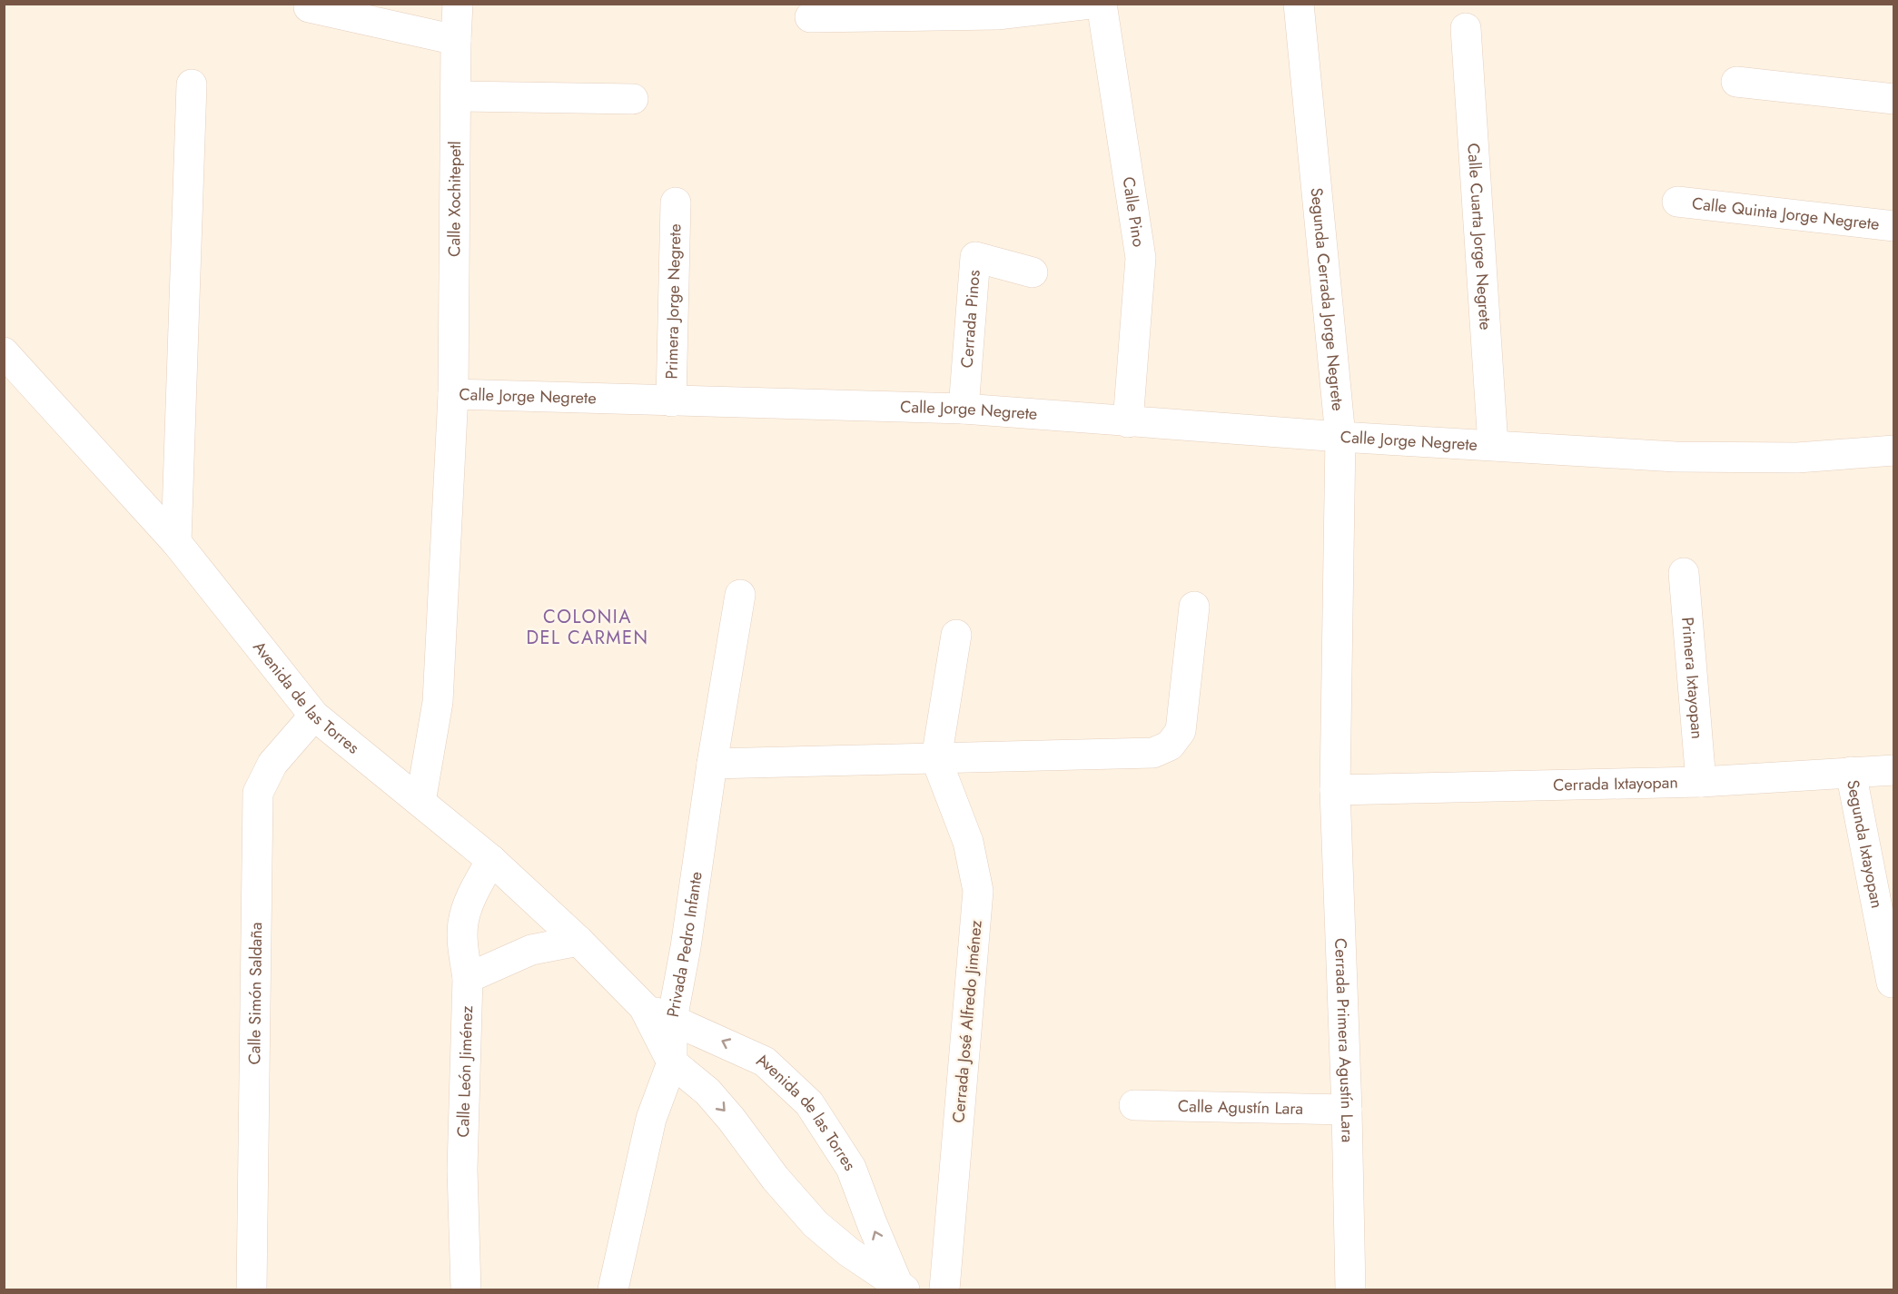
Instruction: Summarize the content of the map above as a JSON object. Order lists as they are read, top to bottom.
{
  "streets": {
    "street": [
      "Calle Xochitepetl",
      "Calle Pino",
      "Calle Quinta Jorge Negrete",
      "Calle Cuarta Jorge Negrete",
      "Segunda Cerrada Jorge Negrete",
      "Primera Jorge Negrete",
      "Cerrada Pinos",
      "Calle Jorge Negrete",
      "Primera Ixtayopan",
      "Avenida de las Torres",
      "Cerrada Ixtayopan",
      "Segunda Ixtayopan",
      "Privada Pedro Infante",
      "Calle Simón Saldaña",
      "Cerrada José Alfredo Jiménez",
      "Cerrada Primera Agustín Lara",
      "Calle León Jiménez",
      "Calle Agustín Lara"
    ]
  },
  "crossings": [
    ["Calle Xochitepetl", "Calle Jorge Negrete"],
    ["Calle Pino", "Calle Jorge Negrete"],
    ["Calle Cuarta Jorge Negrete", "Calle Jorge Negrete"],
    ["Segunda Cerrada Jorge Negrete", "Calle Jorge Negrete"],
    ["Segunda Cerrada Jorge Negrete", "Cerrada Ixtayopan"],
    ["Segunda Cerrada Jorge Negrete", "Cerrada Primera Agustín Lara"],
    ["Primera Jorge Negrete", "Calle Jorge Negrete"],
    ["Cerrada Pinos", "Calle Jorge Negrete"],
    ["Calle Jorge Negrete", "Avenida de las Torres"],
    ["Primera Ixtayopan", "Cerrada Ixtayopan"],
    ["Avenida de las Torres", "Privada Pedro Infante"],
    ["Avenida de las Torres", "Calle Simón Saldaña"],
    ["Avenida de las Torres", "Calle León Jiménez"],
    ["Cerrada Ixtayopan", "Segunda Ixtayopan"],
    ["Cerrada Ixtayopan", "Cerrada Primera Agustín Lara"],
    ["Cerrada Primera Agustín Lara", "Calle Agustín Lara"]
  ],
  "districts": ["COLONIA DEL CARMEN"]
}
